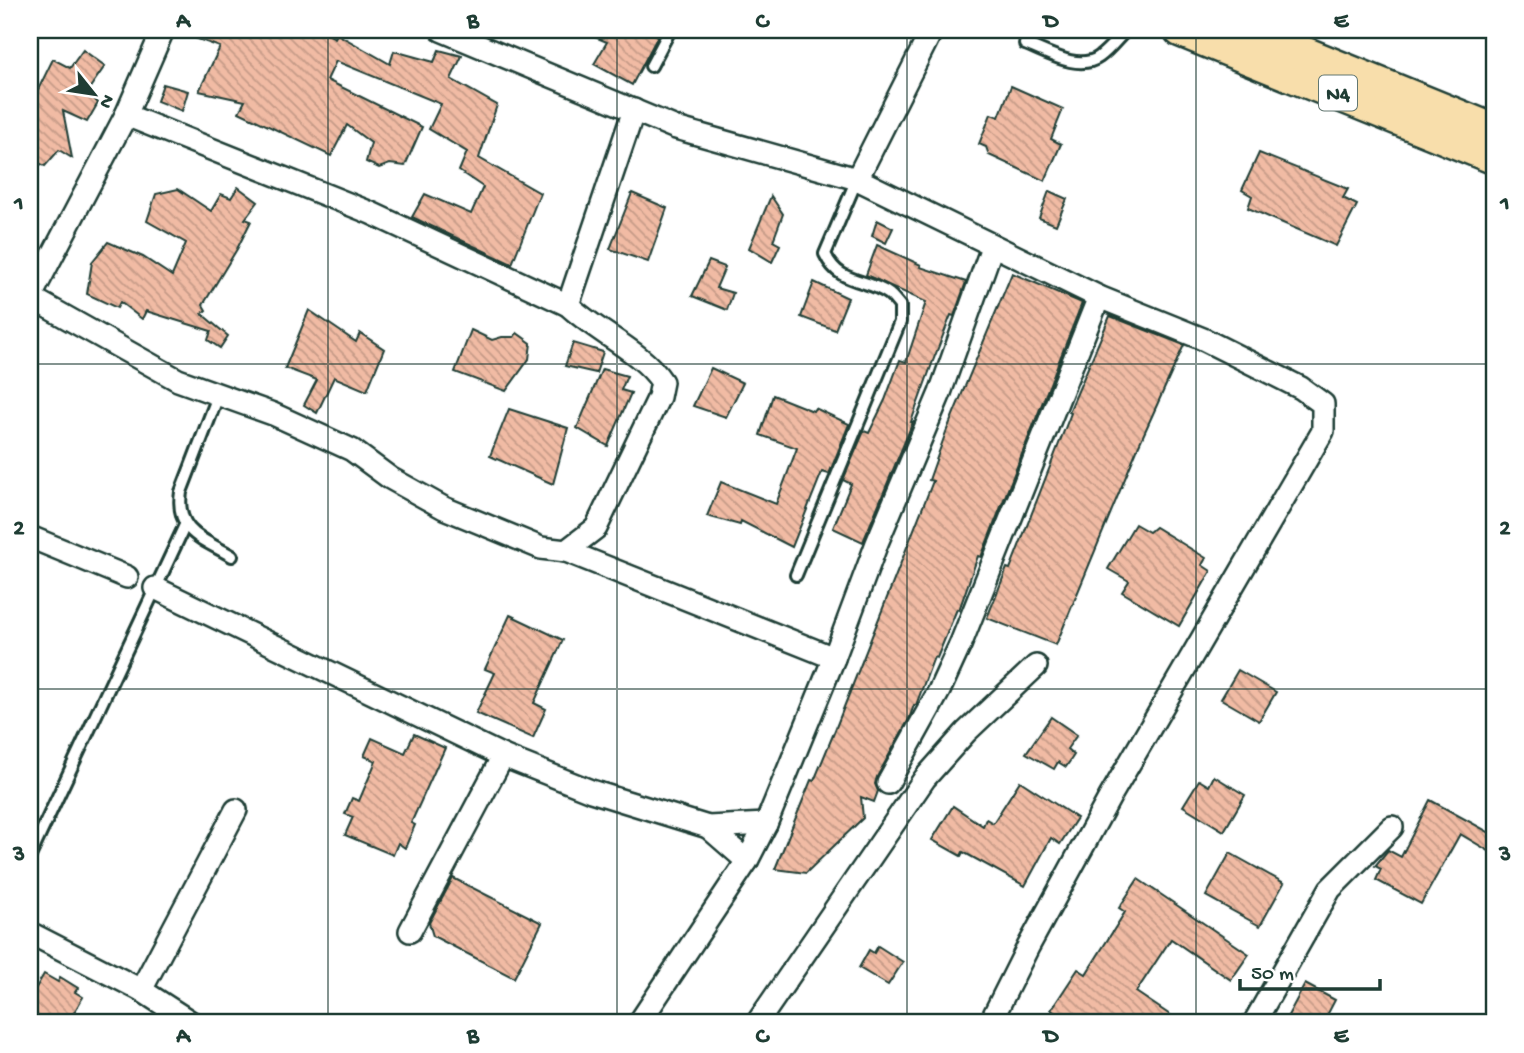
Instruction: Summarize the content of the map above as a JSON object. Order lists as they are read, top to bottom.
{
  "streets": {
    "highway": ["N4"]
  },
  "scale_bar": "50 m",
  "north": "bottom right",
  "grid": {
    "columns": [
      "A",
      "B",
      "C",
      "D",
      "E"
    ],
    "rows": ["1", "2", "3"]
  }
}
